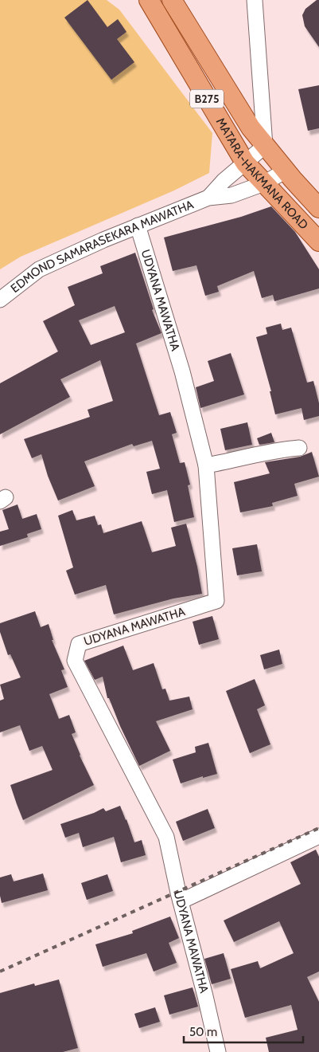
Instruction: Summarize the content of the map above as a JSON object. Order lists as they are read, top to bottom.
{
  "streets": {
    "main road": ["B275", "MATARA-HAKMANA ROAD"],
    "street": ["EDMOND SAMARASEKARA MAWATHA", "UDYANA MAWATHA"]
  },
  "crossings": [
    ["MATARA-HAKMANA ROAD", "EDMOND SAMARASEKARA MAWATHA"],
    ["EDMOND SAMARASEKARA MAWATHA", "UDYANA MAWATHA"]
  ],
  "scale_bar": "50 m"
}
